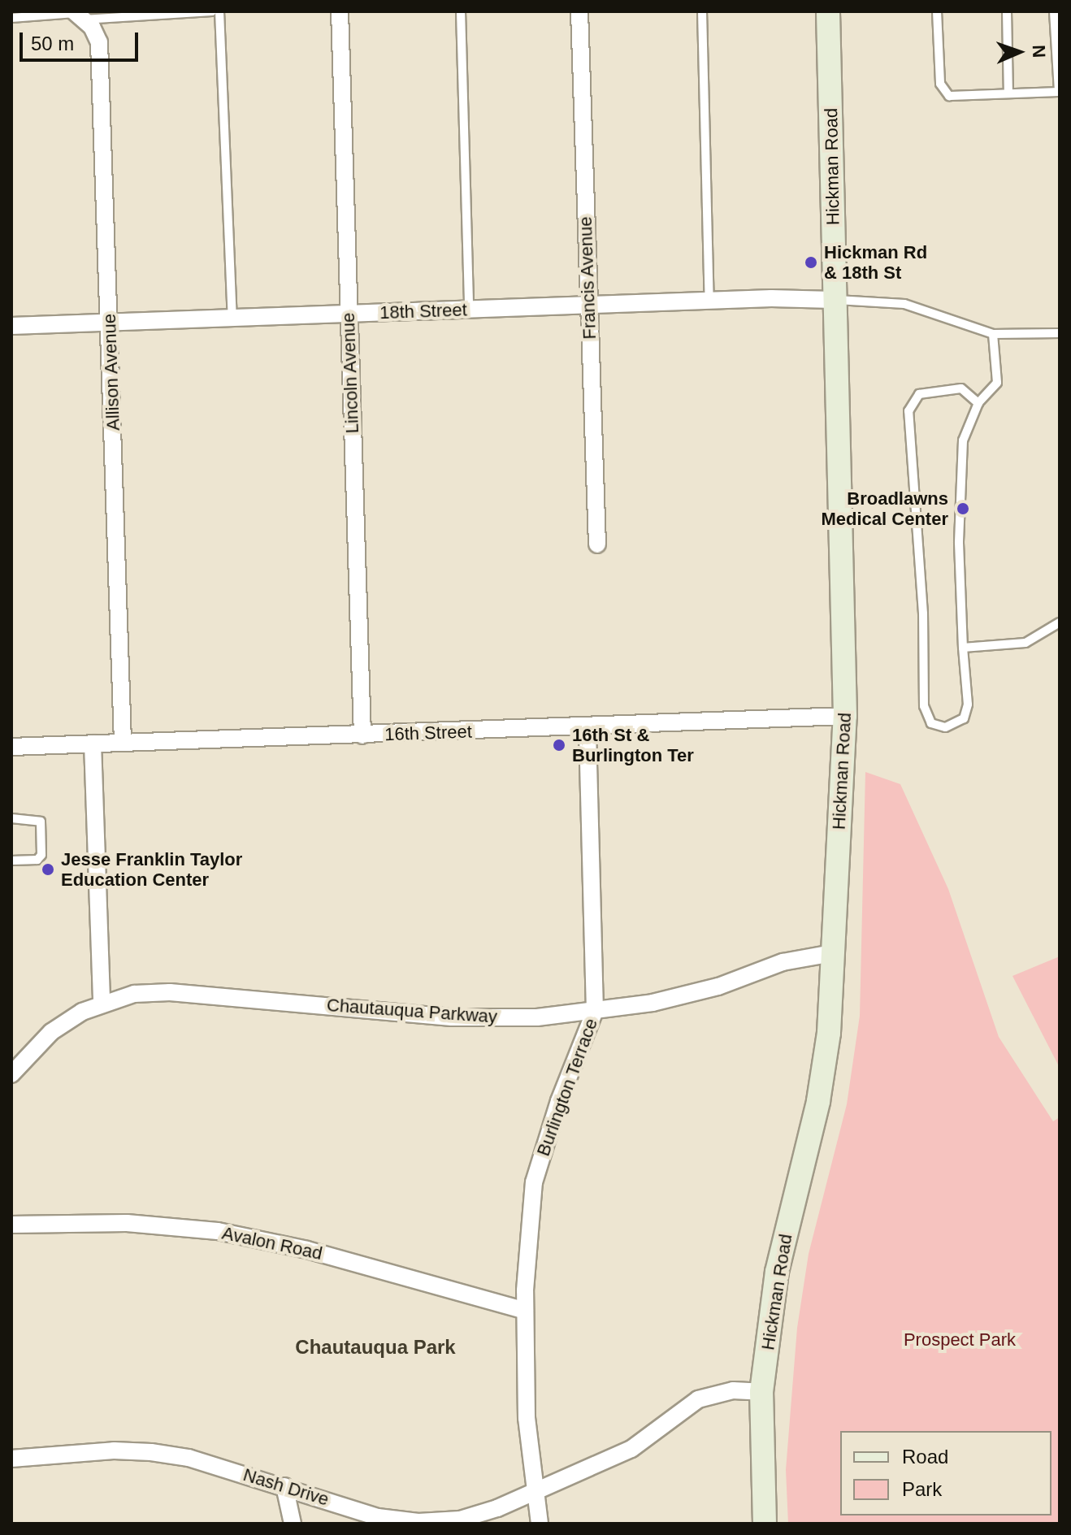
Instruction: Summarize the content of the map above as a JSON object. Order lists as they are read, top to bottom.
{
  "streets": {
    "main road": ["Hickman Road"],
    "street": [
      "Francis Avenue",
      "18th Street",
      "Allison Avenue",
      "Lincoln Avenue",
      "16th Street",
      "Chautauqua Parkway",
      "Burlington Terrace",
      "Avalon Road",
      "Nash Drive"
    ]
  },
  "crossings": [
    ["Hickman Road", "18th Street"],
    ["Hickman Road", "16th Street"],
    ["Hickman Road", "Chautauqua Parkway"],
    ["Hickman Road", "Nash Drive"],
    ["Francis Avenue", "18th Street"],
    ["18th Street", "Allison Avenue"],
    ["18th Street", "Lincoln Avenue"],
    ["Allison Avenue", "16th Street"],
    ["Lincoln Avenue", "16th Street"],
    ["16th Street", "Burlington Terrace"],
    ["Chautauqua Parkway", "Burlington Terrace"],
    ["Burlington Terrace", "Avalon Road"],
    ["Burlington Terrace", "Nash Drive"]
  ],
  "districts": ["Chautauqua Park"],
  "parks": ["Prospect Park"],
  "places": [
    "Hickman Rd & 18th St",
    "Broadlawns Medical Center",
    "16th St & Burlington Ter",
    "Jesse Franklin Taylor Education Center"
  ],
  "legend": ["Road", "Park"],
  "scale_bar": "50 m",
  "north": "right"
}
